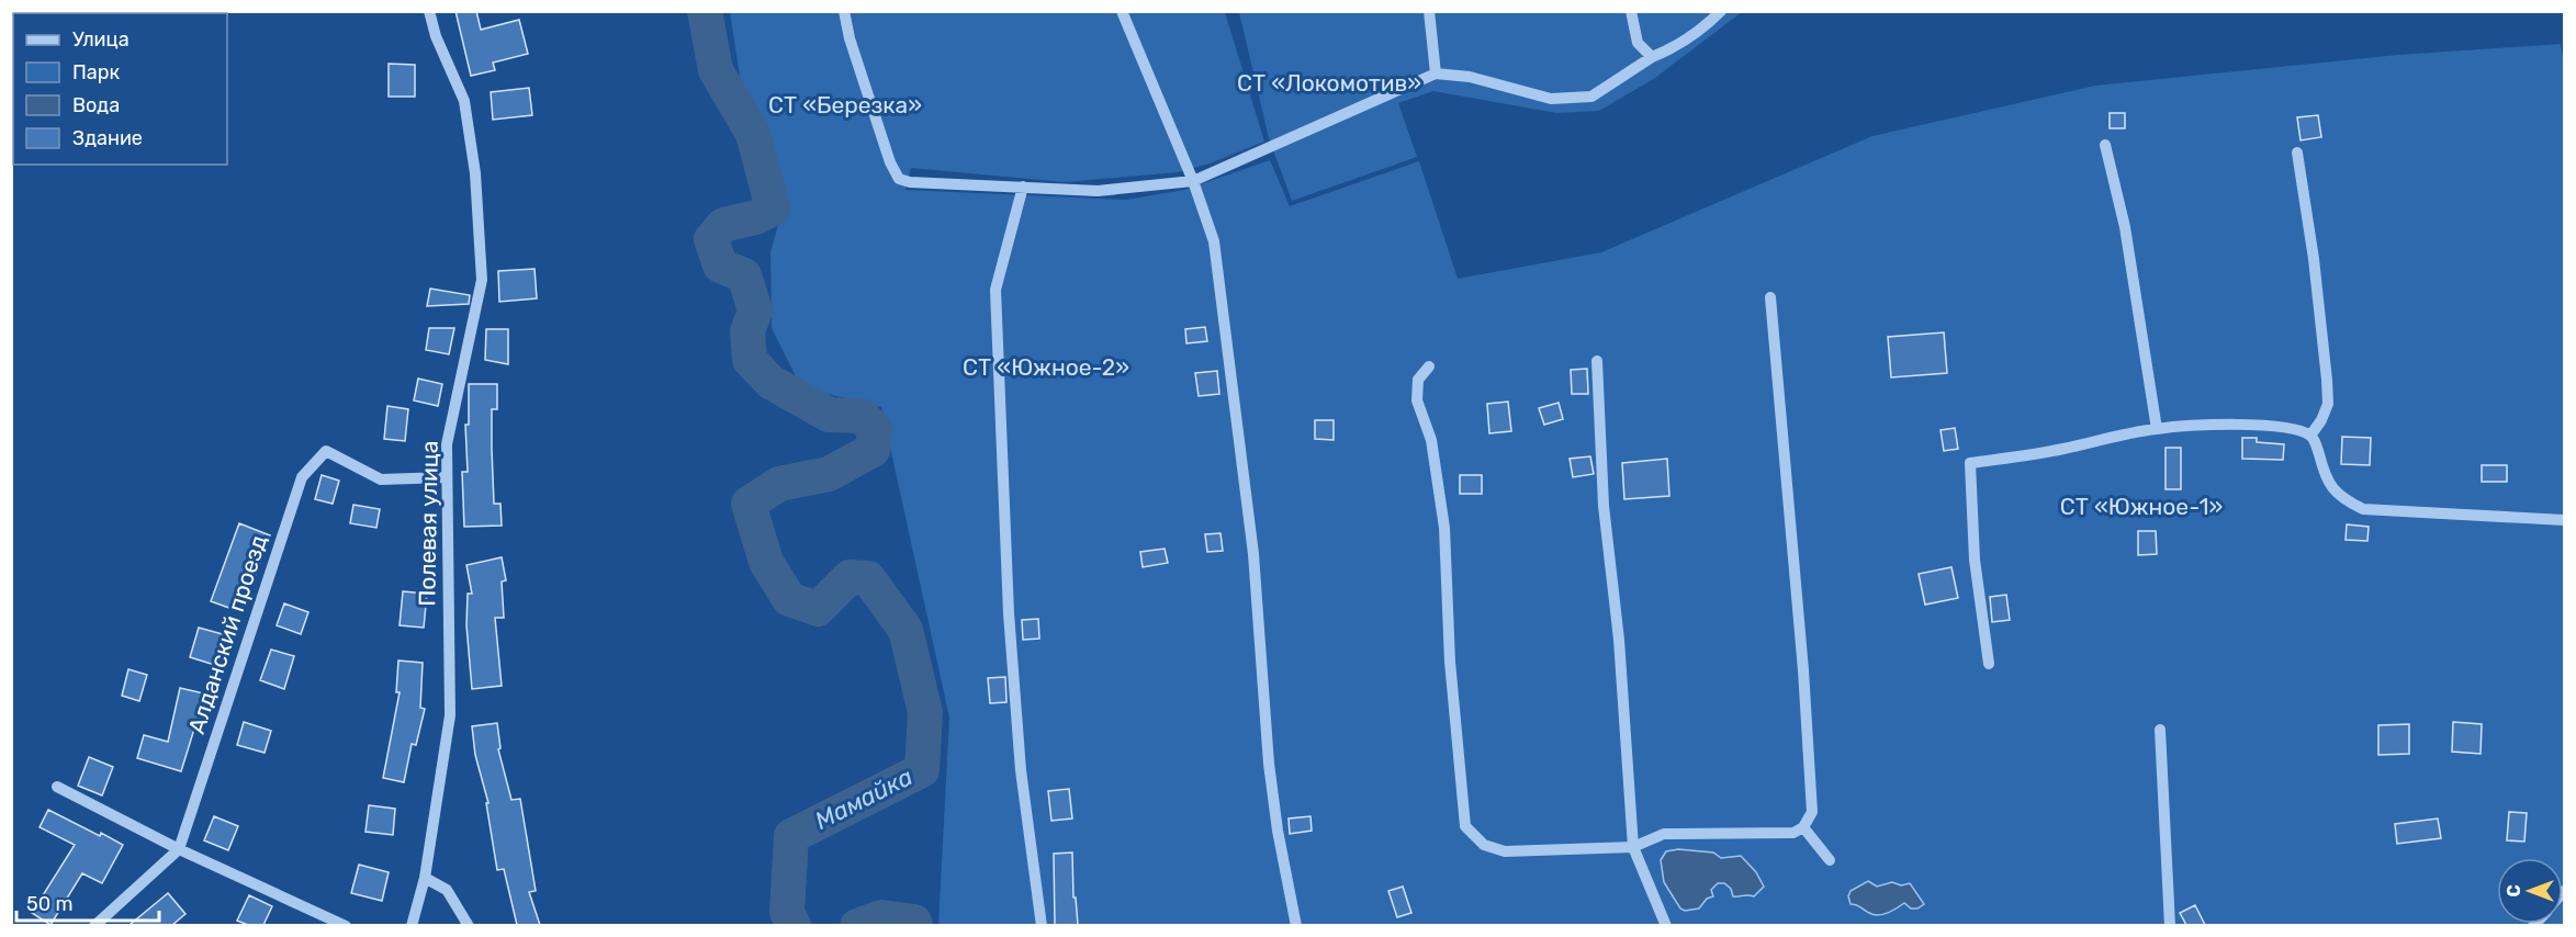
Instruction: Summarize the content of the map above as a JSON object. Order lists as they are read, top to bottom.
{
  "streets": {
    "street": ["Полевая улица", "Алданский проезд"]
  },
  "crossings": [
    ["Полевая улица", "Алданский проезд"]
  ],
  "water": ["Мамайка"],
  "parks": [
    "СТ «Локомотив»",
    "СТ «Березка»",
    "СТ «Южное-2»",
    "СТ «Южное-1»"
  ],
  "legend": [
    "Улица",
    "Парк",
    "Вода",
    "Здание"
  ],
  "scale_bar": "50 m",
  "north": "left"
}
